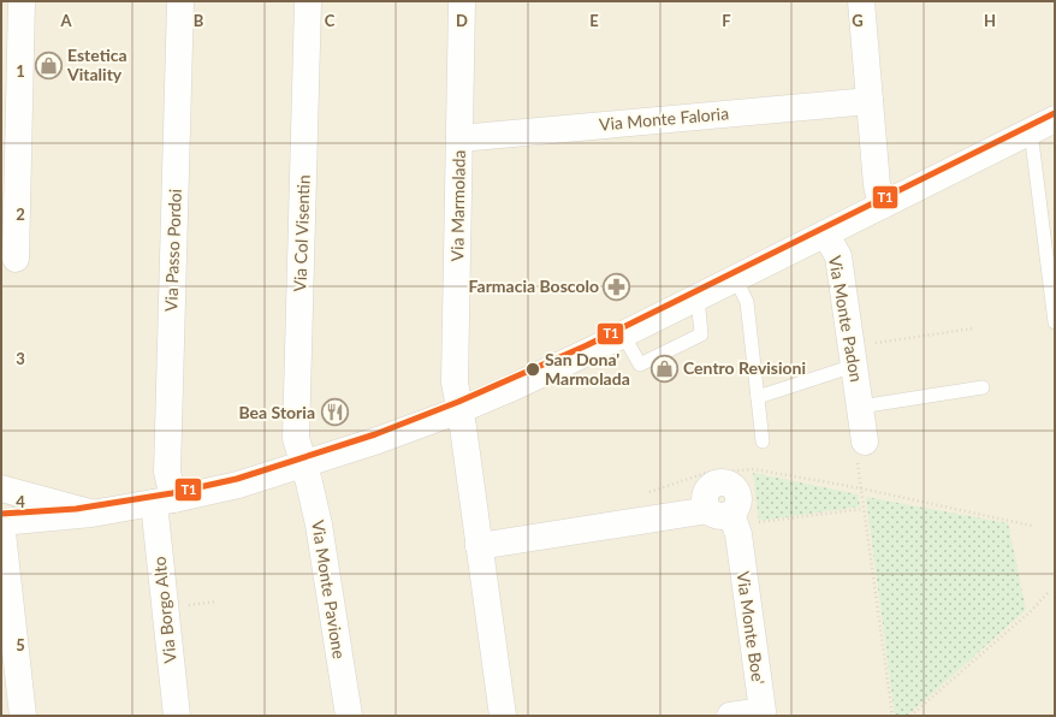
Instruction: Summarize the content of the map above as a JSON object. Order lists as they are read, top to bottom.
{
  "streets": {
    "street": [
      "Via Monte Faloria",
      "Via Marmolada",
      "Via Col Visentin",
      "Via Passo Pordoi",
      "Via Monte Padon",
      "Via Monte Pavione",
      "Via Borgo Alto",
      "Via Monte Boe'"
    ]
  },
  "crossings": [
    ["Via Monte Faloria", "Via Marmolada"],
    ["Via Col Visentin", "Via Monte Pavione"],
    ["Via Passo Pordoi", "Via Borgo Alto"]
  ],
  "places": {
    "shop": ["Estetica Vitality", "Centro Revisioni"],
    "pharmacy": ["Farmacia Boscolo"],
    "other": ["San Dona' Marmolada"],
    "restaurant": ["Bea Storia"]
  },
  "lines": ["transit line T1"],
  "grid": {
    "columns": [
      "A",
      "B",
      "C",
      "D",
      "E",
      "F",
      "G",
      "H"
    ],
    "rows": [
      "1",
      "2",
      "3",
      "4",
      "5"
    ]
  }
}
